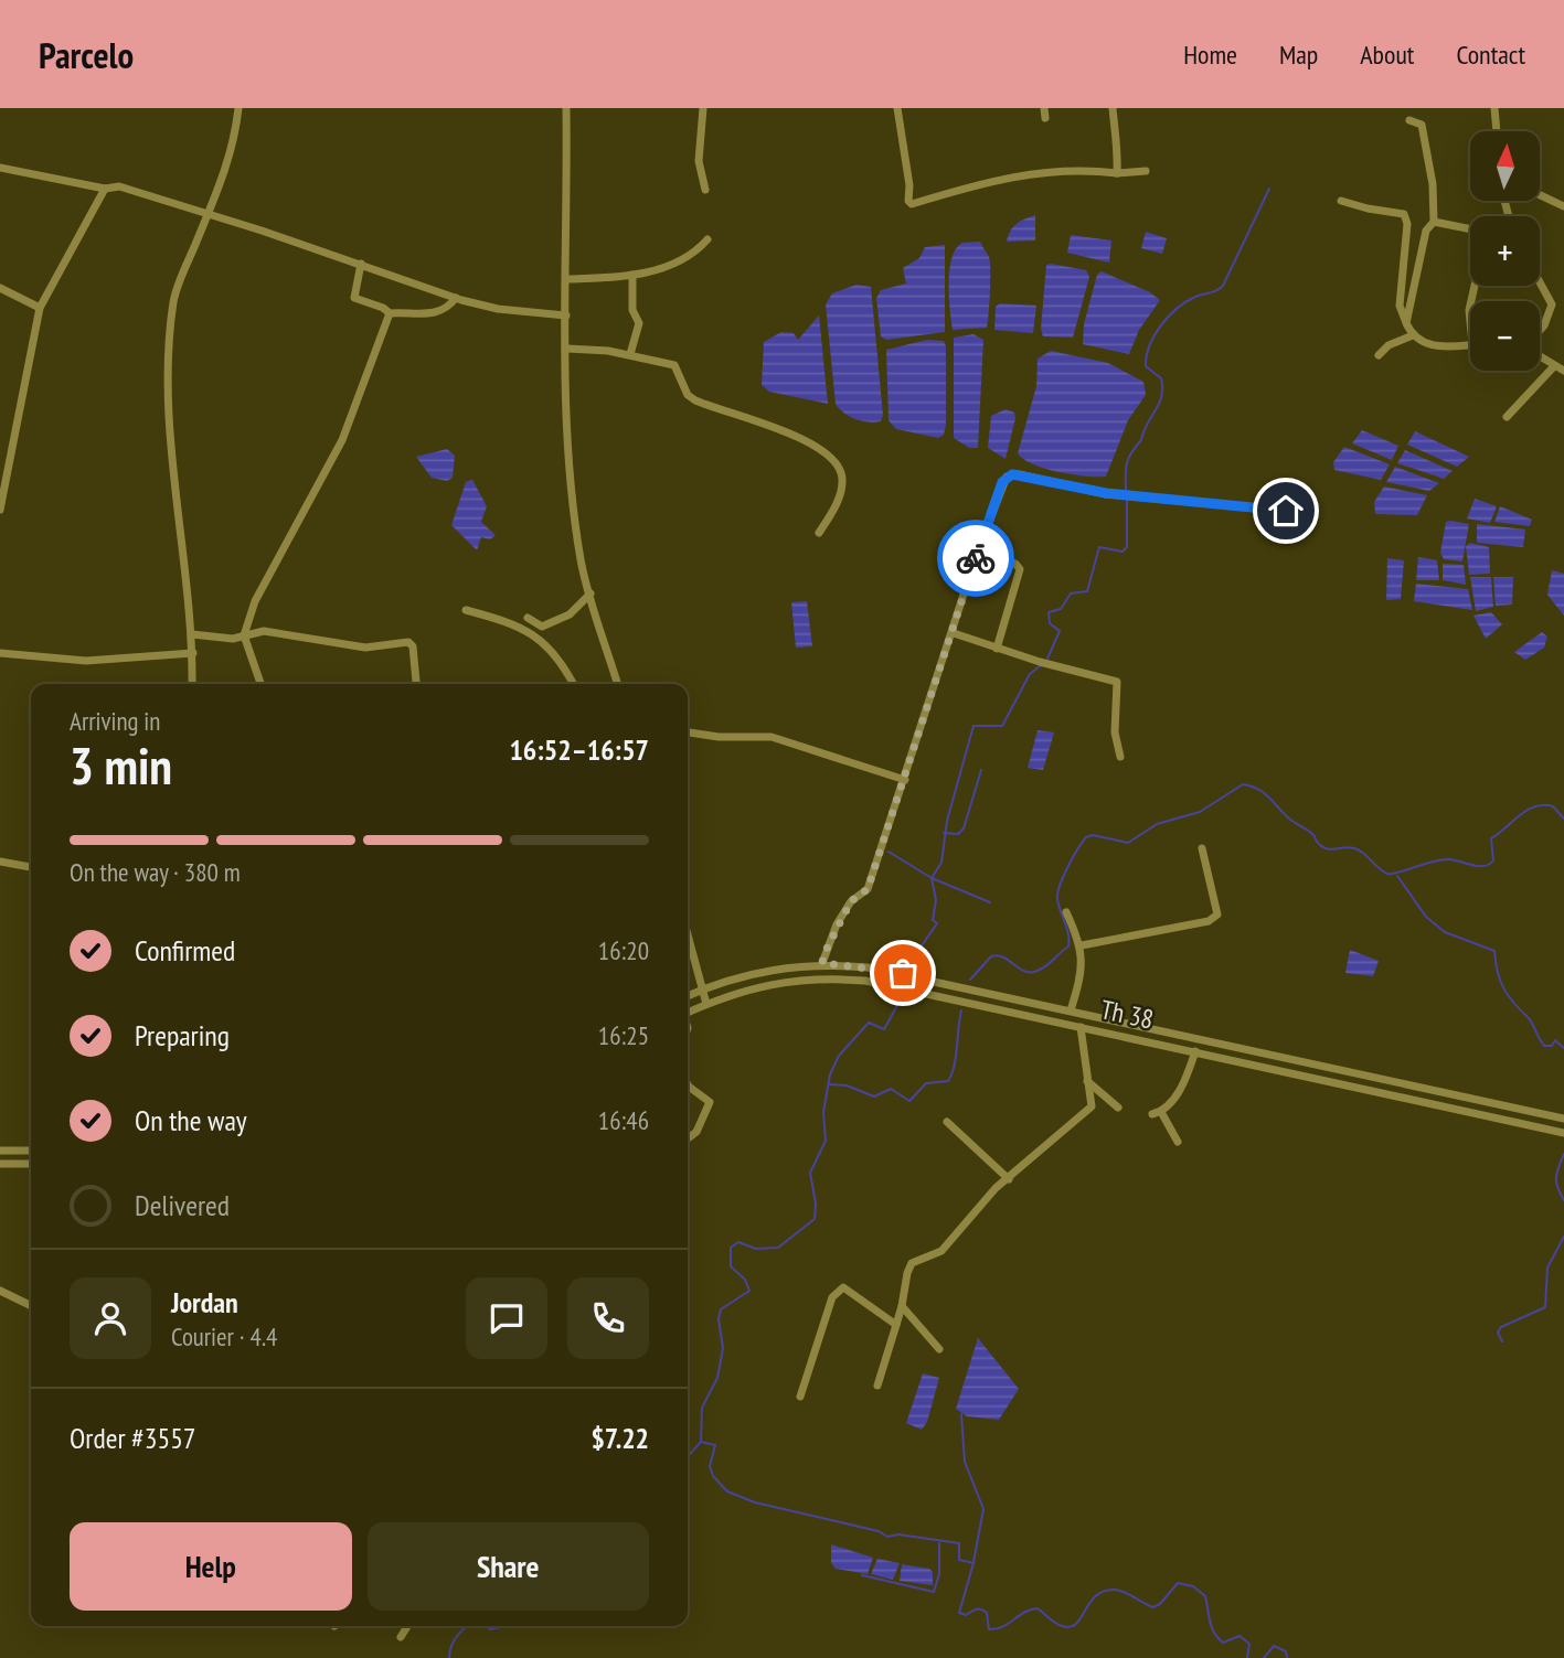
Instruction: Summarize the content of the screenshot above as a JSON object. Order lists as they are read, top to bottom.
{
  "streets": {
    "street": ["Th 38"]
  },
  "north": "top",
  "page": {
    "header": "Parcelo",
    "nav": [
      "Home",
      "Map",
      "About",
      "Contact"
    ],
    "map_buttons": ["+", "−"],
    "heading": ["3 min", "Arriving in", "16:52–16:57"],
    "panel": [
      "Jordan",
      "Courier · 4.4",
      "Order #3557",
      "$7.22"
    ],
    "bar": "On the way · 380 m",
    "list": [
      ["Confirmed", "16:20"],
      ["Preparing", "16:25"],
      ["On the way", "16:46"],
      "Delivered"
    ],
    "buttons": ["Help", "Share"]
  }
}
